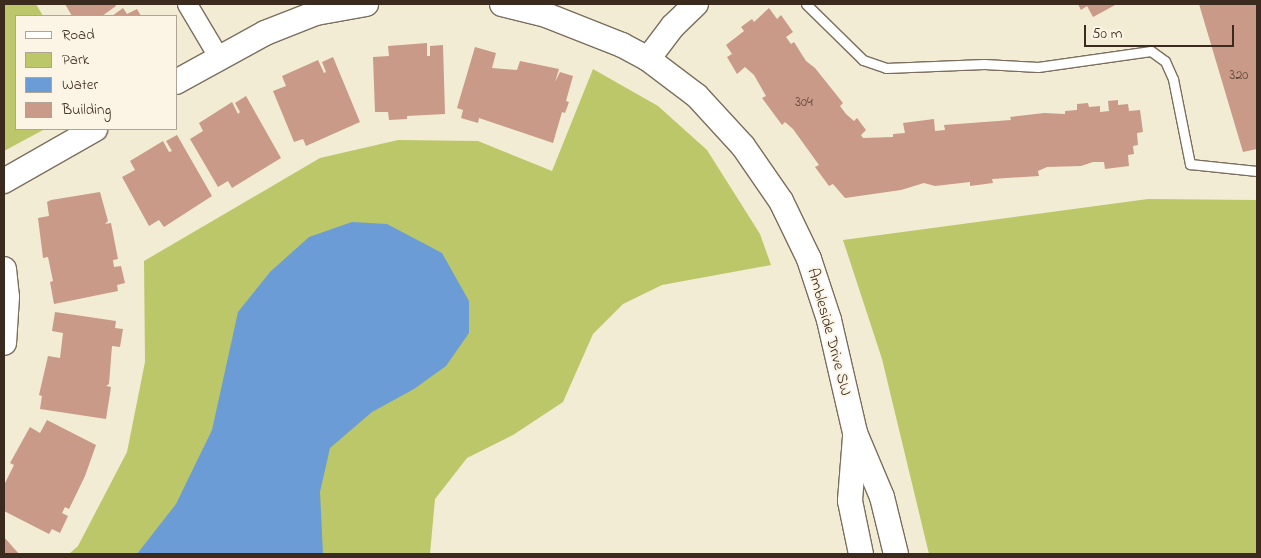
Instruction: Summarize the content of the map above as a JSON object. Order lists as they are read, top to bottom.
{
  "streets": {
    "street": ["Ambleside Drive SW"]
  },
  "house_numbers": ["320", "304"],
  "legend": [
    "Road",
    "Park",
    "Water",
    "Building"
  ],
  "scale_bar": "50 m"
}
